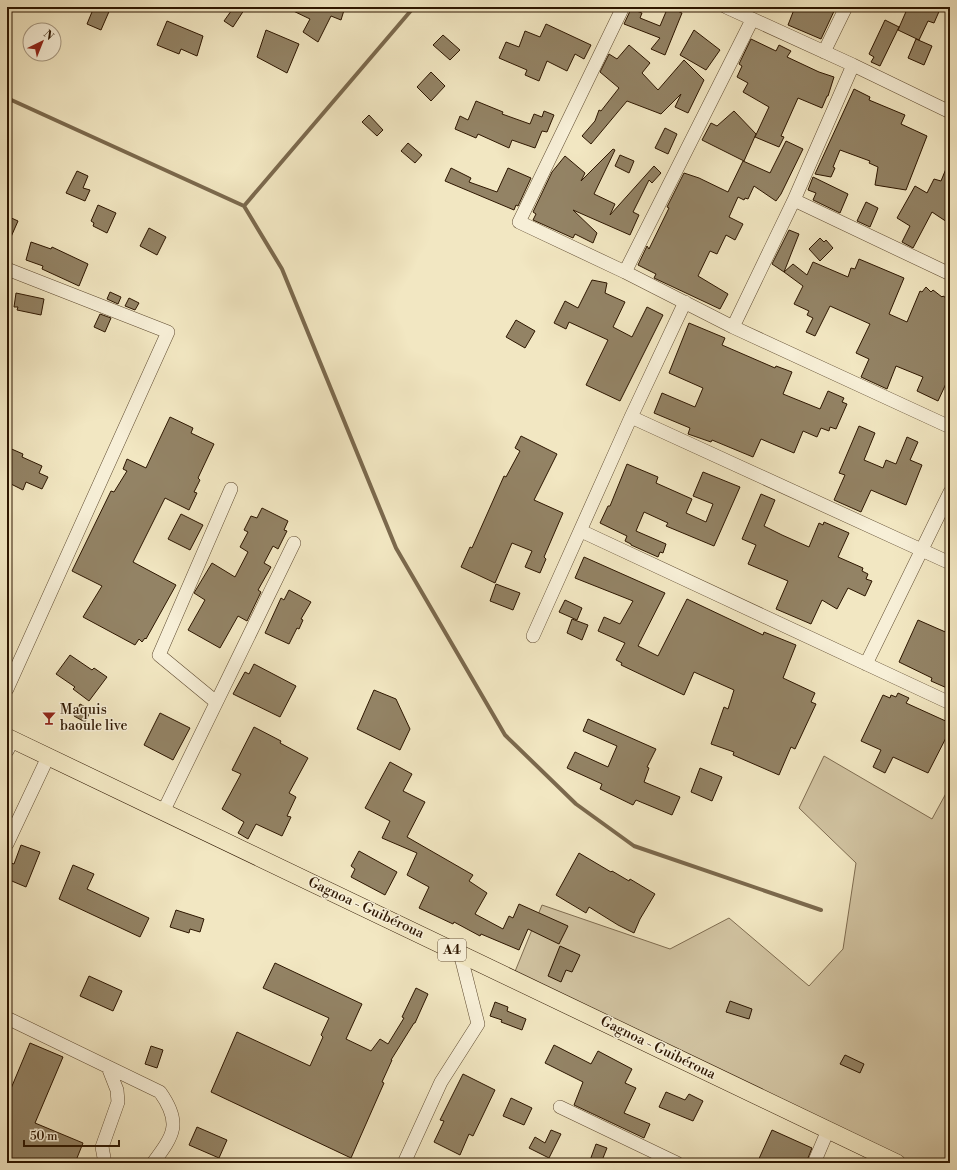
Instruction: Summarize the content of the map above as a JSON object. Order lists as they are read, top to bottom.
{
  "streets": {
    "main road": ["Gagnoa - Guibéroua", "A4"]
  },
  "places": {
    "bar": ["Maquis baoule live"]
  },
  "scale_bar": "50 m",
  "north": "top right"
}
